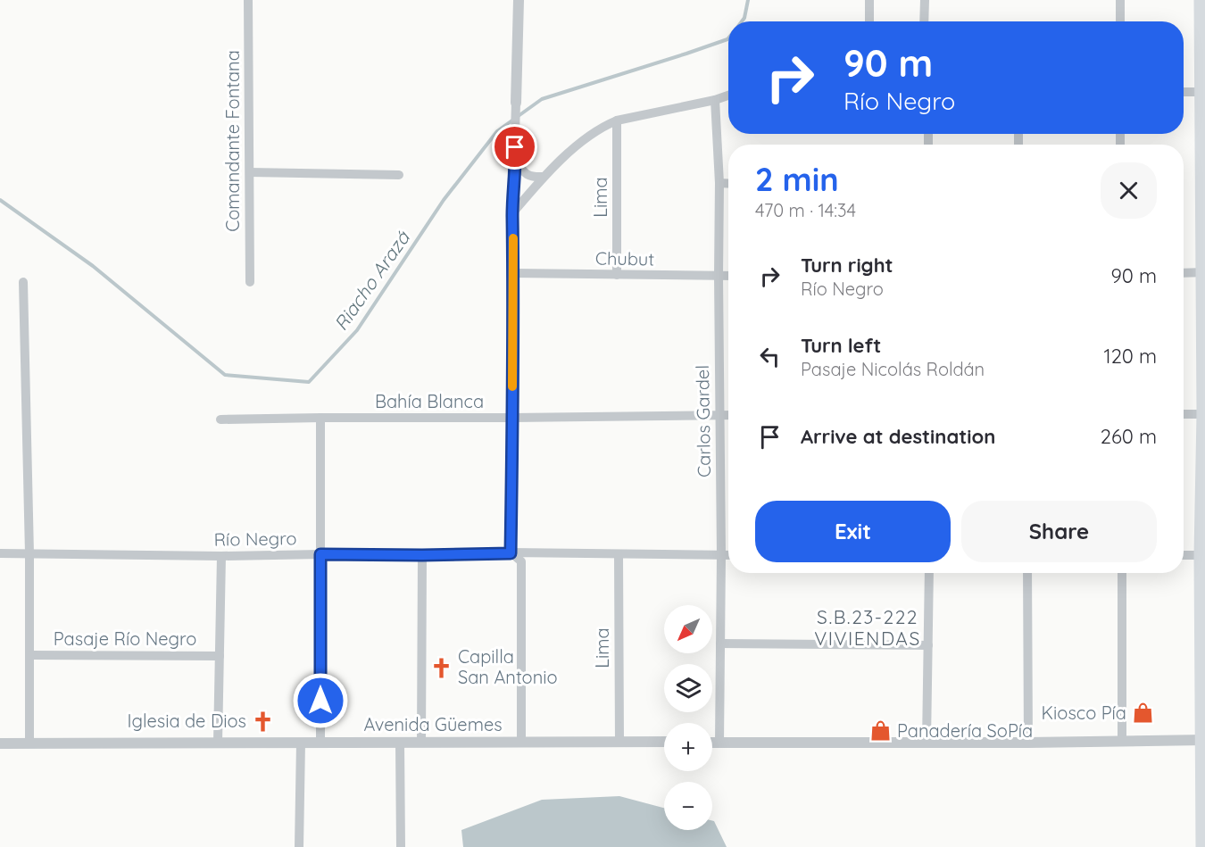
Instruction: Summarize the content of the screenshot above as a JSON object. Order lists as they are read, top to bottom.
{
  "streets": {
    "street": [
      "Comandante Fontana",
      "Lima",
      "Chubut",
      "Bahía Blanca",
      "Carlos Gardel",
      "Río Negro",
      "Pasaje Río Negro",
      "Avenida Güemes"
    ]
  },
  "crossings": [
    ["Lima", "Chubut"],
    ["Lima", "Río Negro"],
    ["Lima", "Avenida Güemes"],
    ["Chubut", "Carlos Gardel"],
    ["Bahía Blanca", "Carlos Gardel"],
    ["Carlos Gardel", "Río Negro"]
  ],
  "districts": ["S.B.23-222 VIVIENDAS"],
  "water": ["Riacho Arazá"],
  "places": {
    "church": ["Capilla San Antonio", "Iglesia de Dios"],
    "shop": ["Kiosco Pía", "Panadería SoPía"]
  },
  "north": "bottom left",
  "page": {
    "turn": ["90 m", "Río Negro"],
    "heading": ["2 min", "470 m · 14:34"],
    "list": [
      {
        "name": "Turn right",
        "note": "Río Negro",
        "value": "90 m"
      },
      {
        "name": "Turn left",
        "note": "Pasaje Nicolás Roldán",
        "value": "120 m"
      },
      {
        "name": "Arrive at destination",
        "value": "260 m"
      }
    ],
    "buttons": ["Exit", "Share"],
    "map_buttons": ["+", "−"]
  }
}
